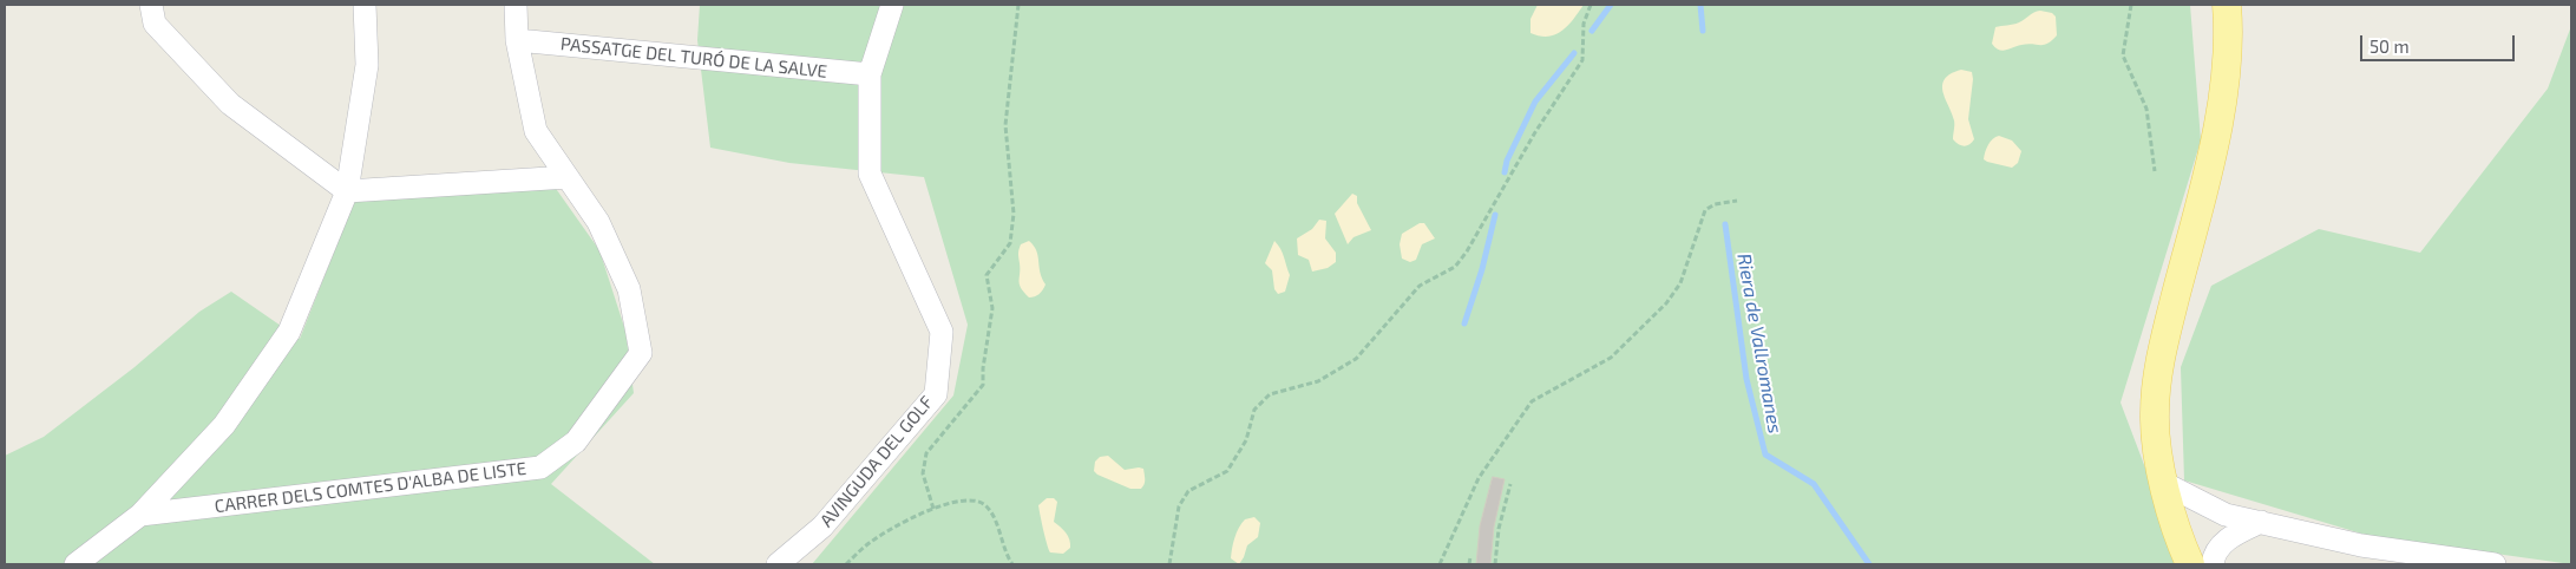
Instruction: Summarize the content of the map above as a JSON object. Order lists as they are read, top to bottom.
{
  "streets": {
    "street": ["PASSATGE DEL TURÓ DE LA SALVE", "AVINGUDA DEL GOLF", "CARRER DELS COMTES D'ALBA DE LISTE"]
  },
  "crossings": [
    ["PASSATGE DEL TURÓ DE LA SALVE", "AVINGUDA DEL GOLF"],
    ["PASSATGE DEL TURÓ DE LA SALVE", "CARRER DELS COMTES D'ALBA DE LISTE"]
  ],
  "water": ["Riera de Vallromanes"],
  "scale_bar": "50 m"
}
